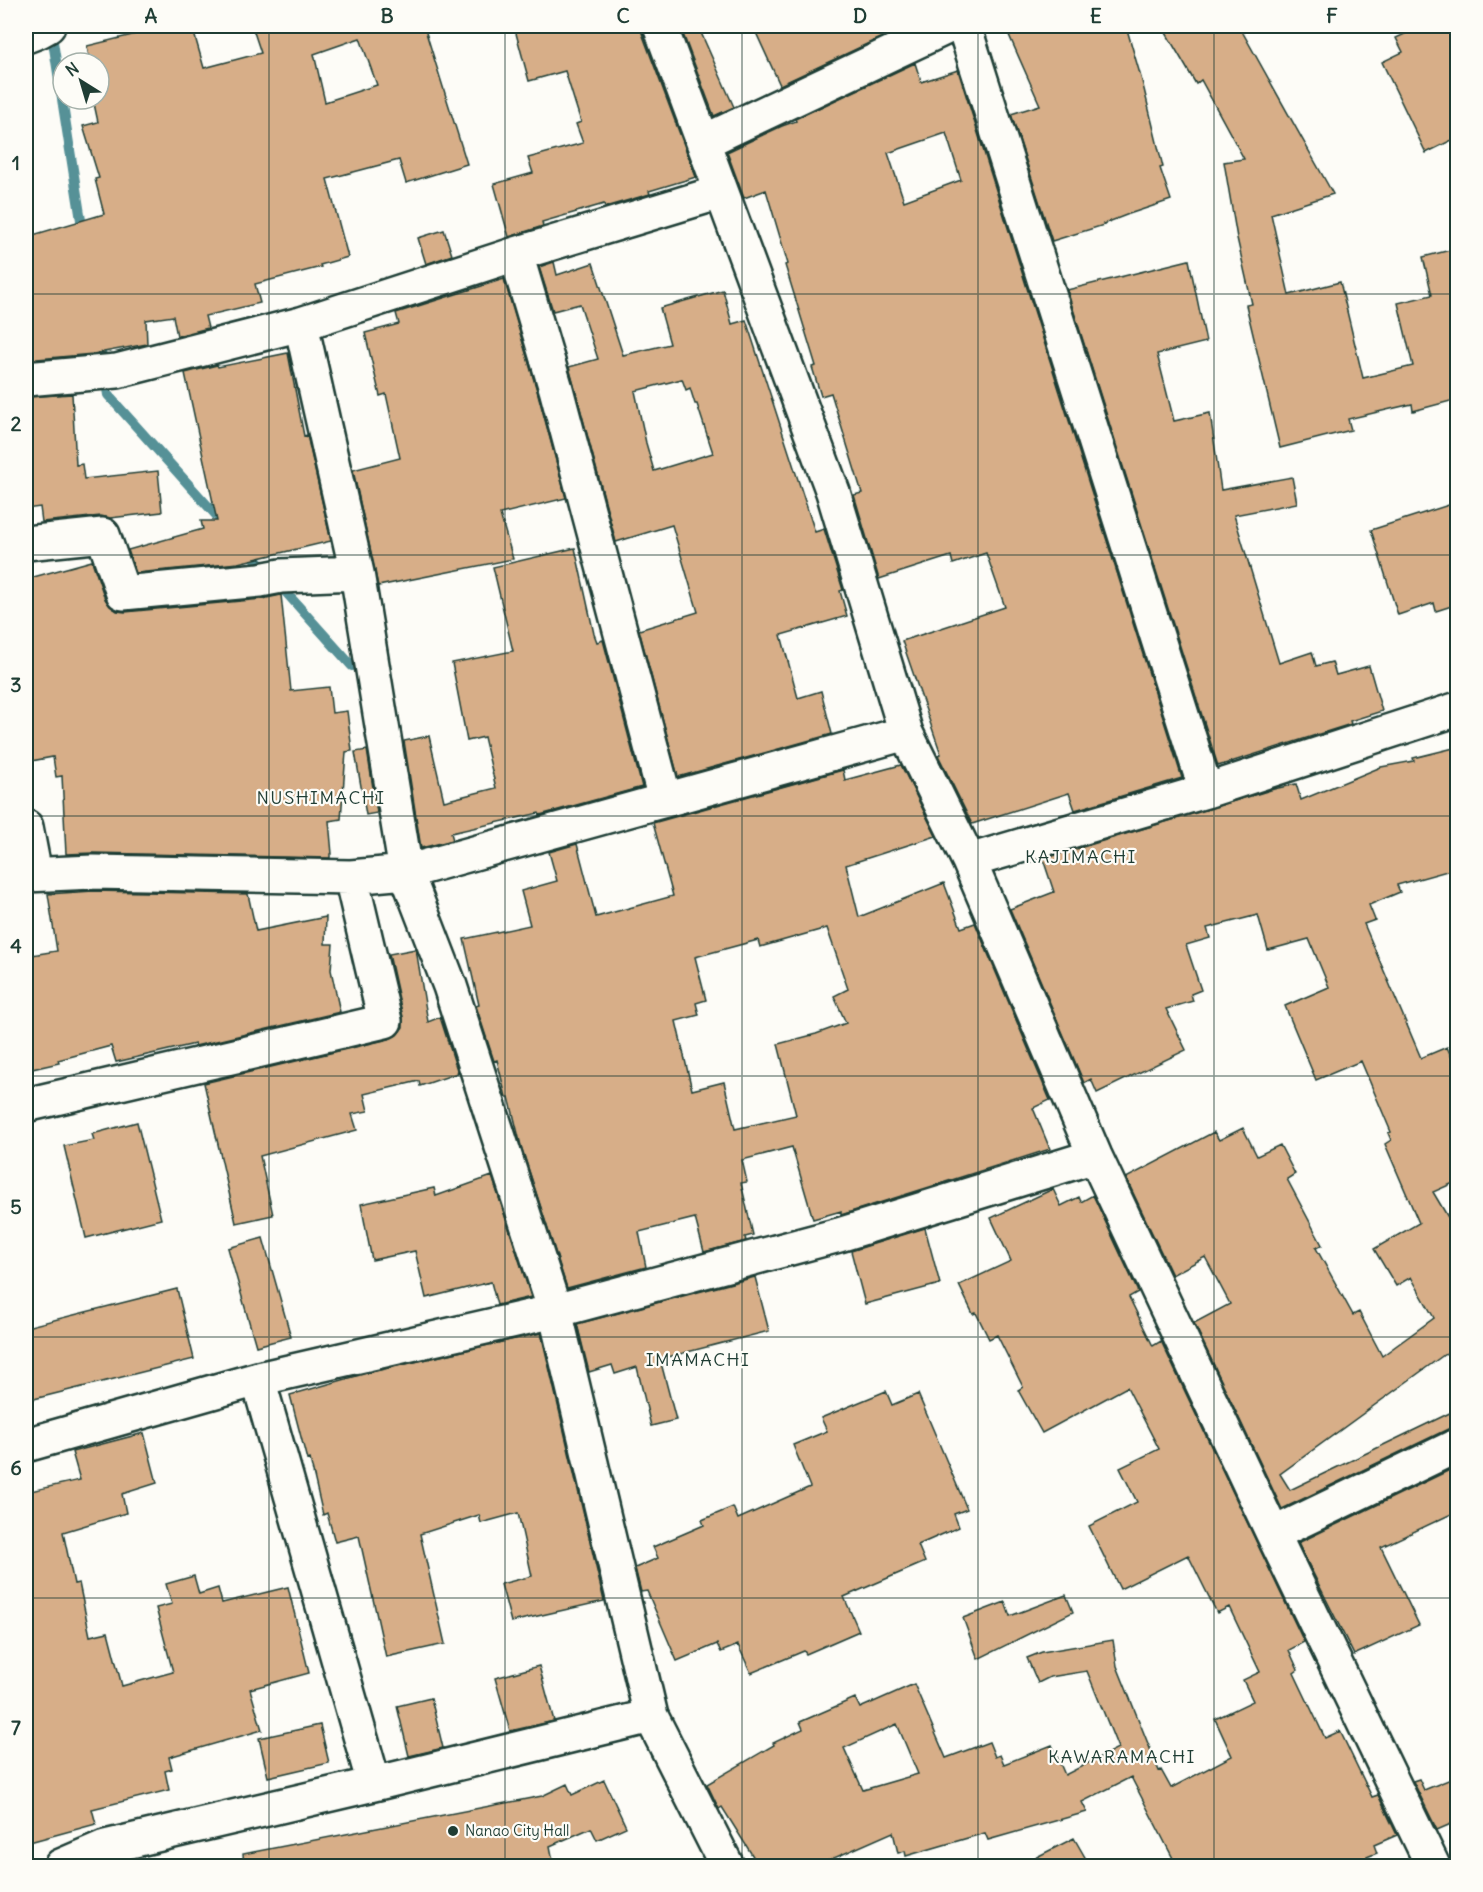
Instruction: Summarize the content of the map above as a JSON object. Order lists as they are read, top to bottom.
{
  "districts": [
    "NUSHIMACHI",
    "KAJIMACHI",
    "IMAMACHI",
    "KAWARAMACHI"
  ],
  "places": ["Nanao City Hall"],
  "north": "top left",
  "grid": {
    "columns": [
      "A",
      "B",
      "C",
      "D",
      "E",
      "F"
    ],
    "rows": [
      "1",
      "2",
      "3",
      "4",
      "5",
      "6",
      "7"
    ]
  }
}
